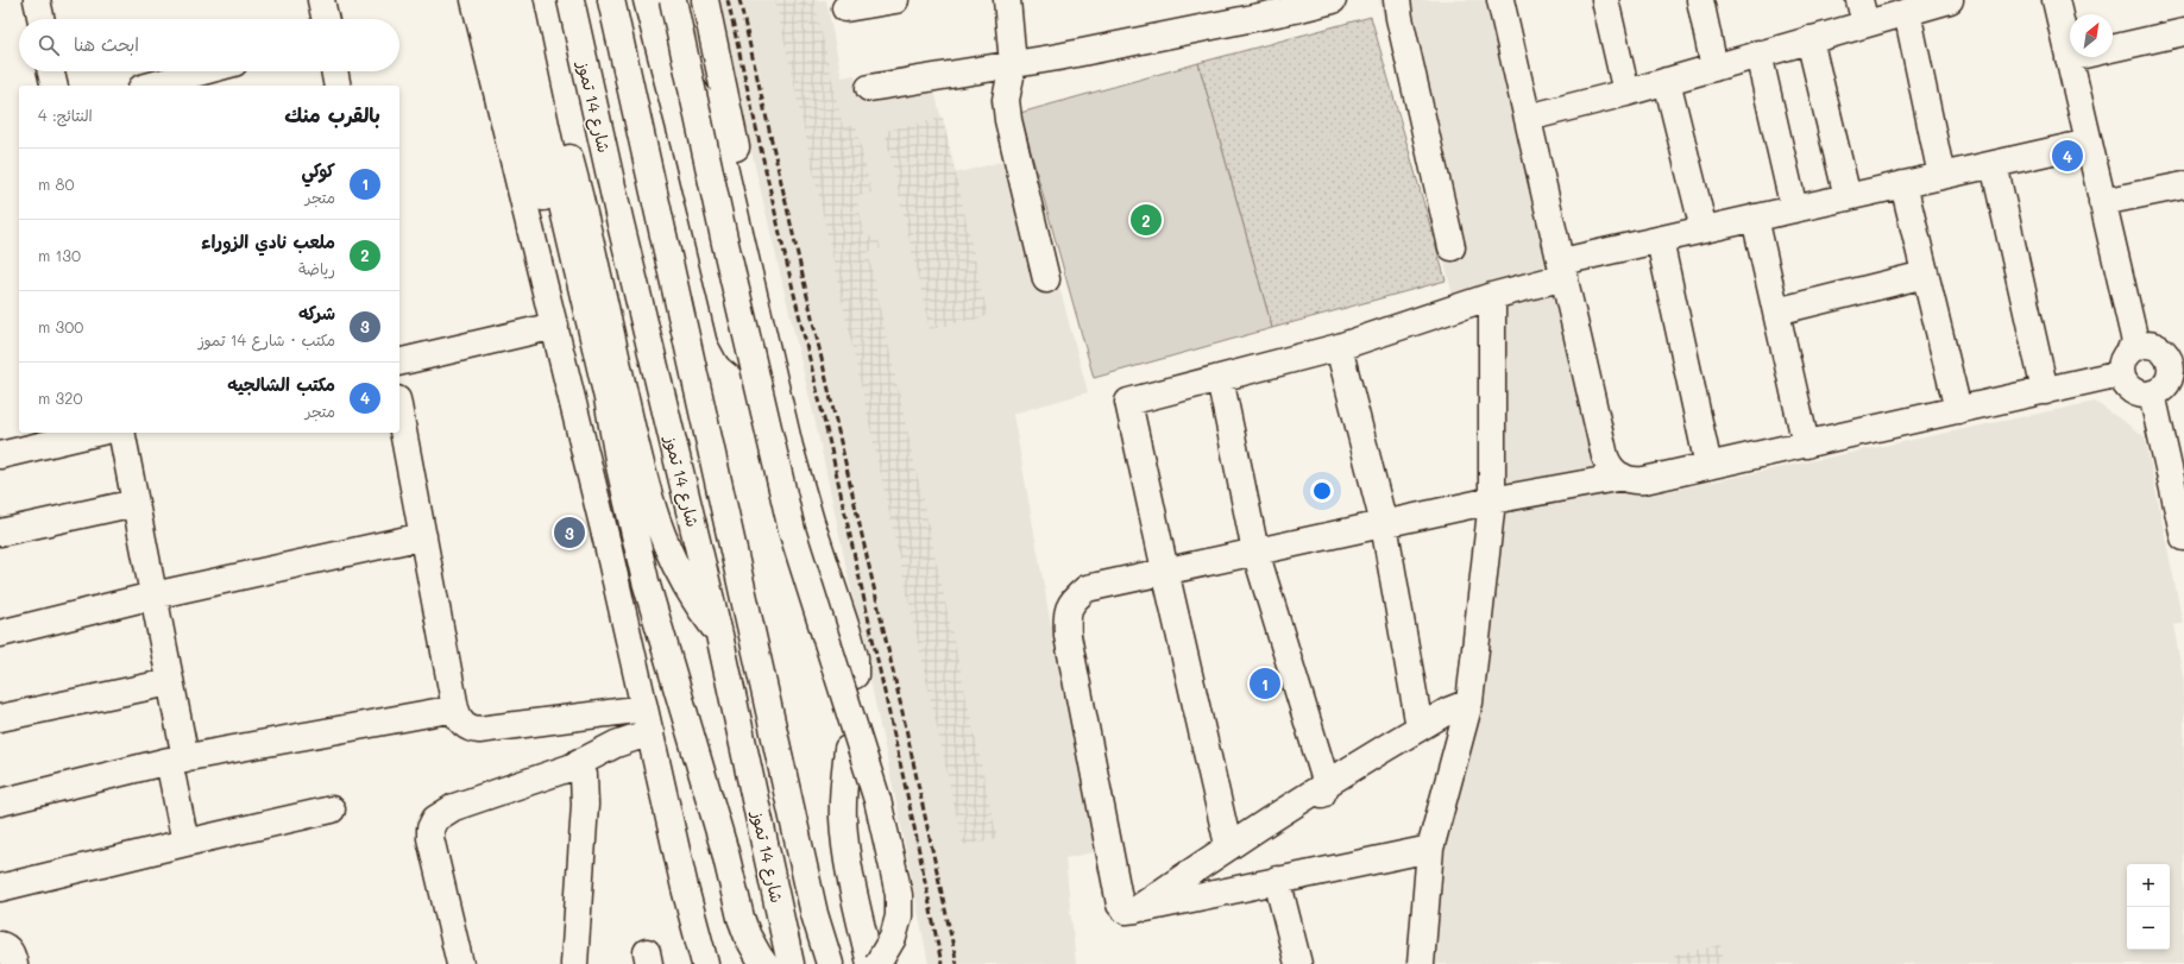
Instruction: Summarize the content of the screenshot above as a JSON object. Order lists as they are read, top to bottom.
{
  "streets": {
    "street": ["شارع 14 تموز"]
  },
  "north": "top right",
  "page": {
    "search": "ابحث هنا",
    "heading": ["بالقرب منك", "النتائج: 4"],
    "pins": [
      "4",
      "2",
      "3",
      "1"
    ],
    "list": [
      {
        "mark": "1",
        "name": "كوكي",
        "note": "متجر",
        "value": "80 m"
      },
      {
        "mark": "2",
        "name": "ملعب نادي الزوراء",
        "note": "رياضة",
        "value": "130 m"
      },
      {
        "mark": "3",
        "name": "شركه",
        "note": "مكتب · شارع 14 تموز",
        "value": "300 m"
      },
      {
        "mark": "4",
        "name": "مكتب الشالجيه",
        "note": "متجر",
        "value": "320 m"
      }
    ],
    "map_buttons": ["+", "−"]
  }
}
